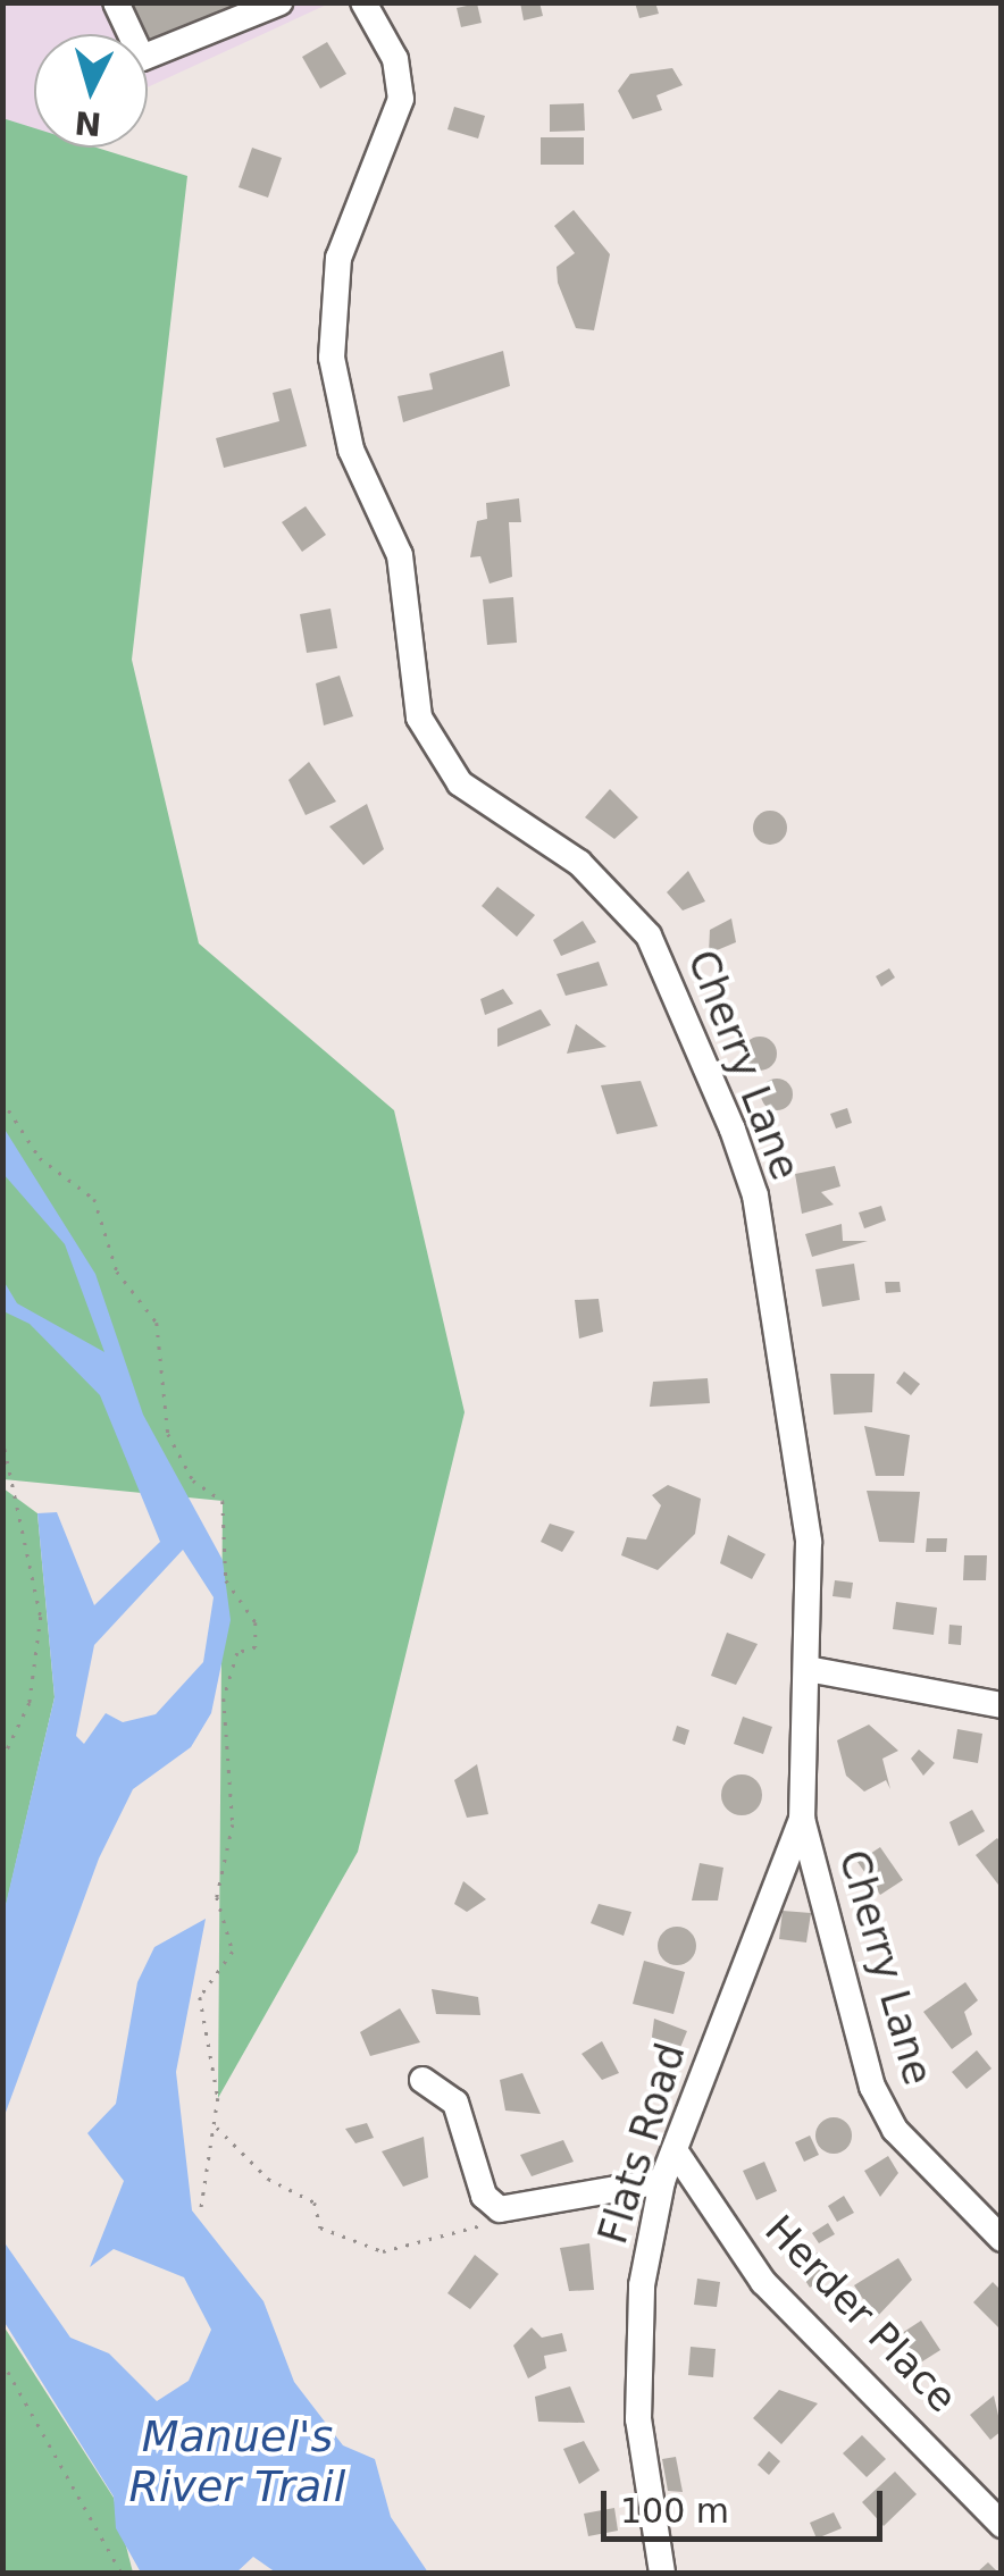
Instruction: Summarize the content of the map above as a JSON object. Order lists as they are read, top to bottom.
{
  "streets": {
    "street": ["Cherry Lane", "Flats Road", "Herder Place"]
  },
  "crossings": [
    ["Cherry Lane", "Flats Road"],
    ["Flats Road", "Herder Place"]
  ],
  "water": ["Manuel's River Trail"],
  "scale_bar": "100 m",
  "north": "bottom"
}
